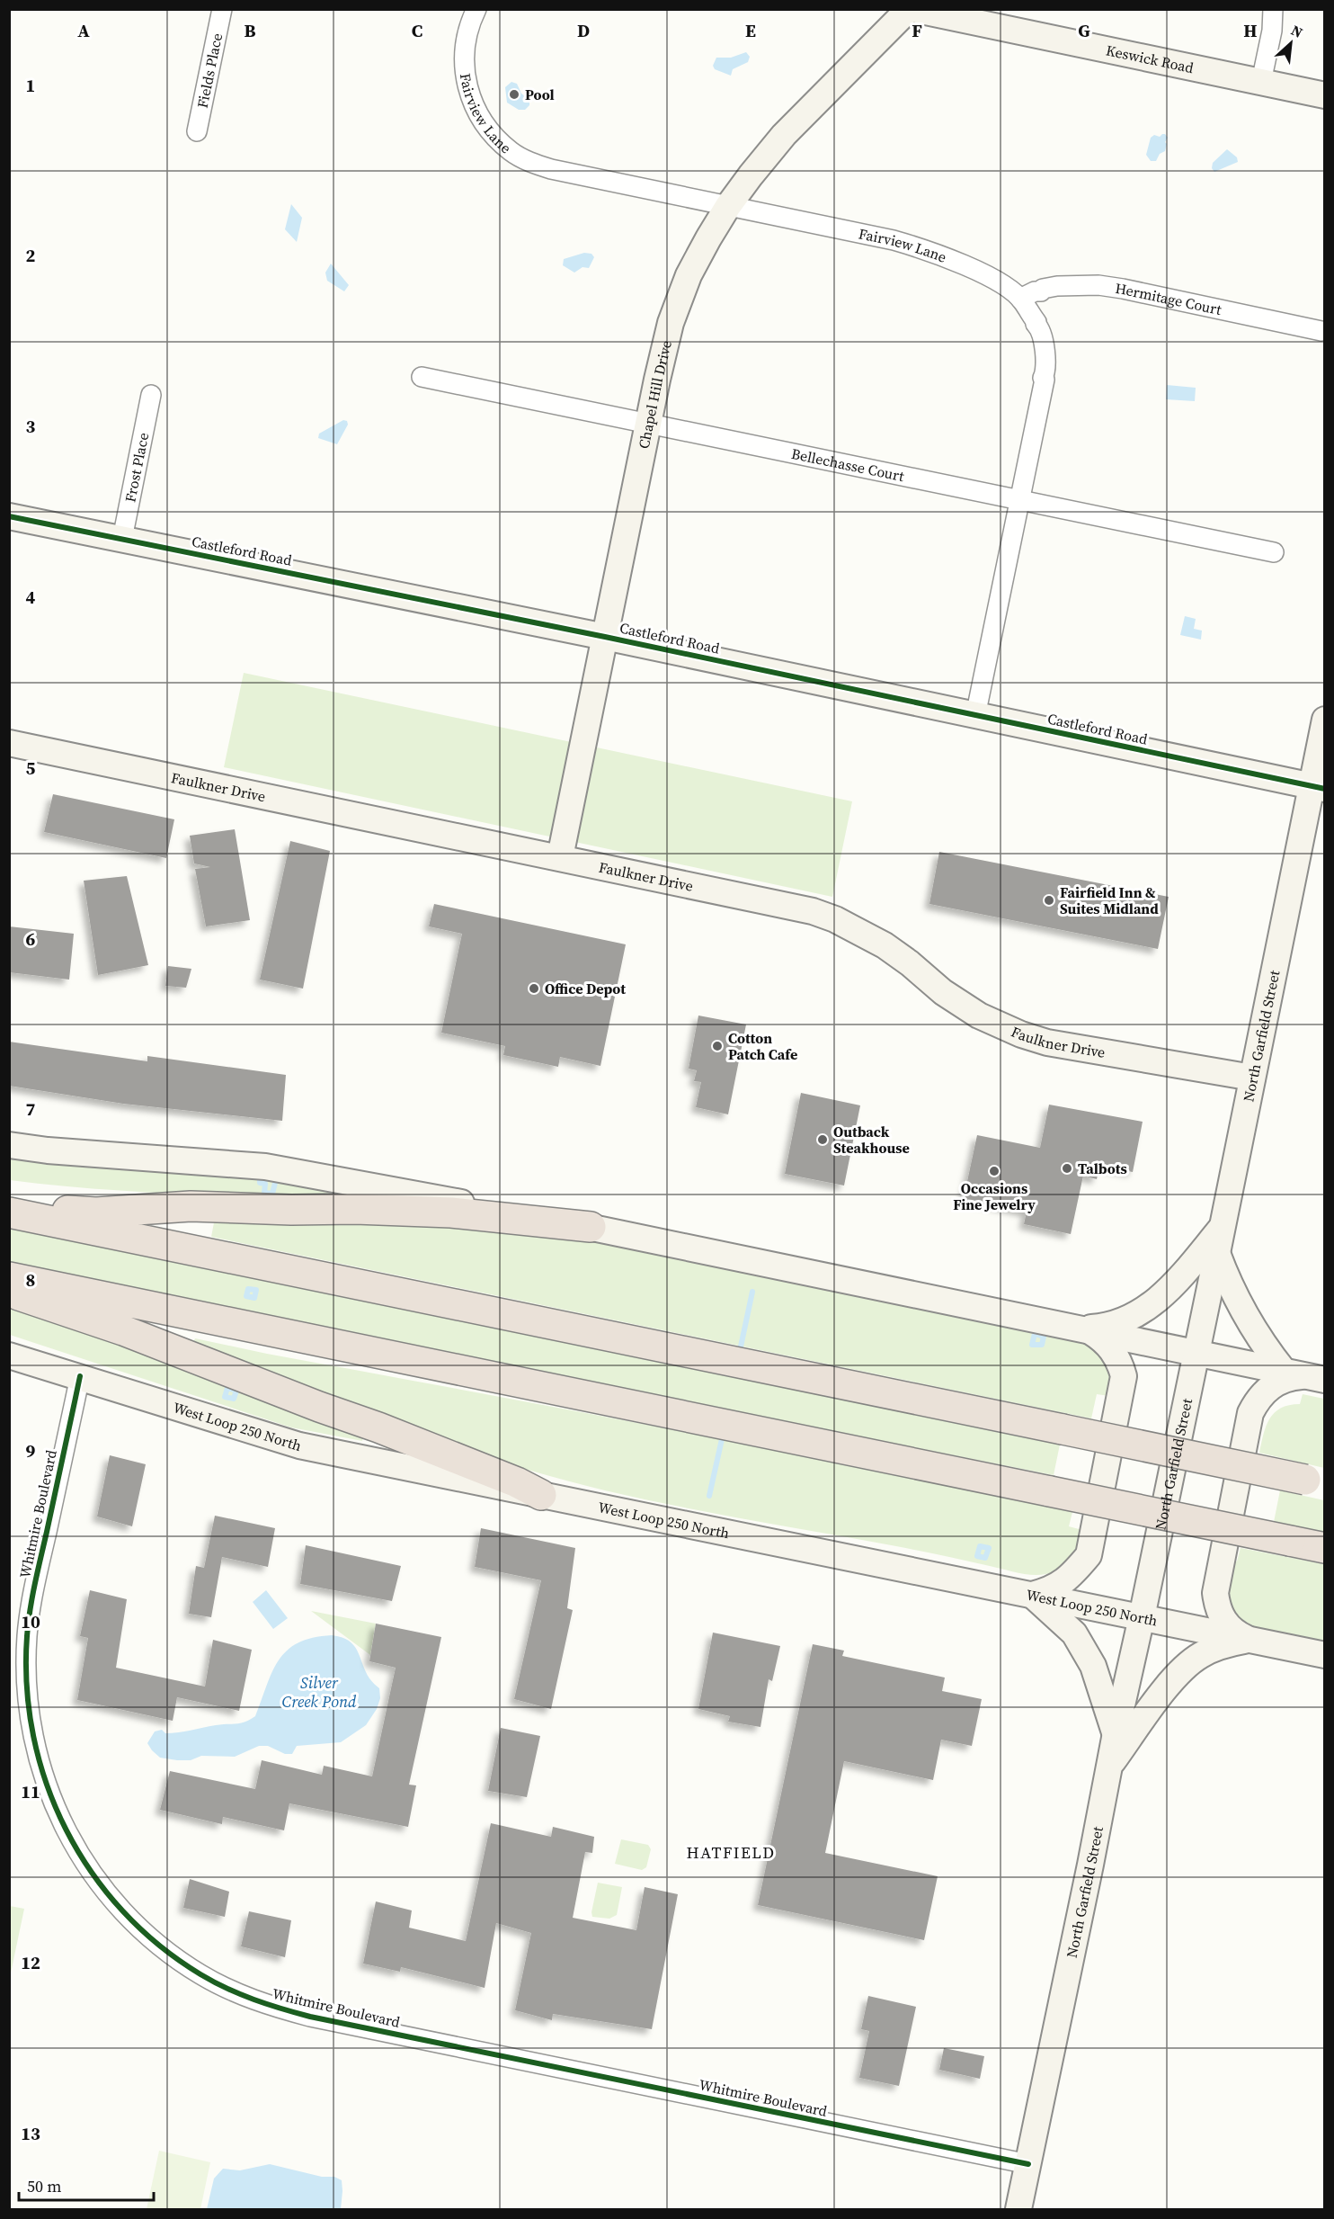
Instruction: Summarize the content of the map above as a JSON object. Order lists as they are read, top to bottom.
{
  "streets": {
    "main road": [
      "Keswick Road",
      "Chapel Hill Drive",
      "Castleford Road",
      "Faulkner Drive",
      "North Garfield Street",
      "West Loop 250 North"
    ],
    "street": [
      "Fields Place",
      "Fairview Lane",
      "Hermitage Court",
      "Bellechasse Court",
      "Frost Place",
      "Whitmire Boulevard"
    ]
  },
  "crossings": [
    ["Fairview Lane", "Hermitage Court"],
    ["Fairview Lane", "Chapel Hill Drive"],
    ["Fairview Lane", "Bellechasse Court"],
    ["Fairview Lane", "Castleford Road"],
    ["Chapel Hill Drive", "Bellechasse Court"],
    ["Chapel Hill Drive", "Castleford Road"],
    ["Chapel Hill Drive", "Faulkner Drive"],
    ["Frost Place", "Castleford Road"],
    ["Castleford Road", "North Garfield Street"],
    ["Faulkner Drive", "North Garfield Street"],
    ["North Garfield Street", "West Loop 250 North"],
    ["North Garfield Street", "Whitmire Boulevard"],
    ["West Loop 250 North", "Whitmire Boulevard"]
  ],
  "districts": ["HATFIELD"],
  "water": ["Silver Creek Pond"],
  "places": [
    "Pool",
    "Fairfield Inn & Suites Midland",
    "Office Depot",
    "Cotton Patch Cafe",
    "Outback Steakhouse",
    "Talbots",
    "Occasions Fine Jewelry"
  ],
  "scale_bar": "50 m",
  "north": "top right",
  "grid": {
    "columns": [
      "A",
      "B",
      "C",
      "D",
      "E",
      "F",
      "G",
      "H"
    ],
    "rows": [
      "1",
      "2",
      "3",
      "4",
      "5",
      "6",
      "7",
      "8",
      "9",
      "10",
      "11",
      "12",
      "13"
    ]
  }
}
